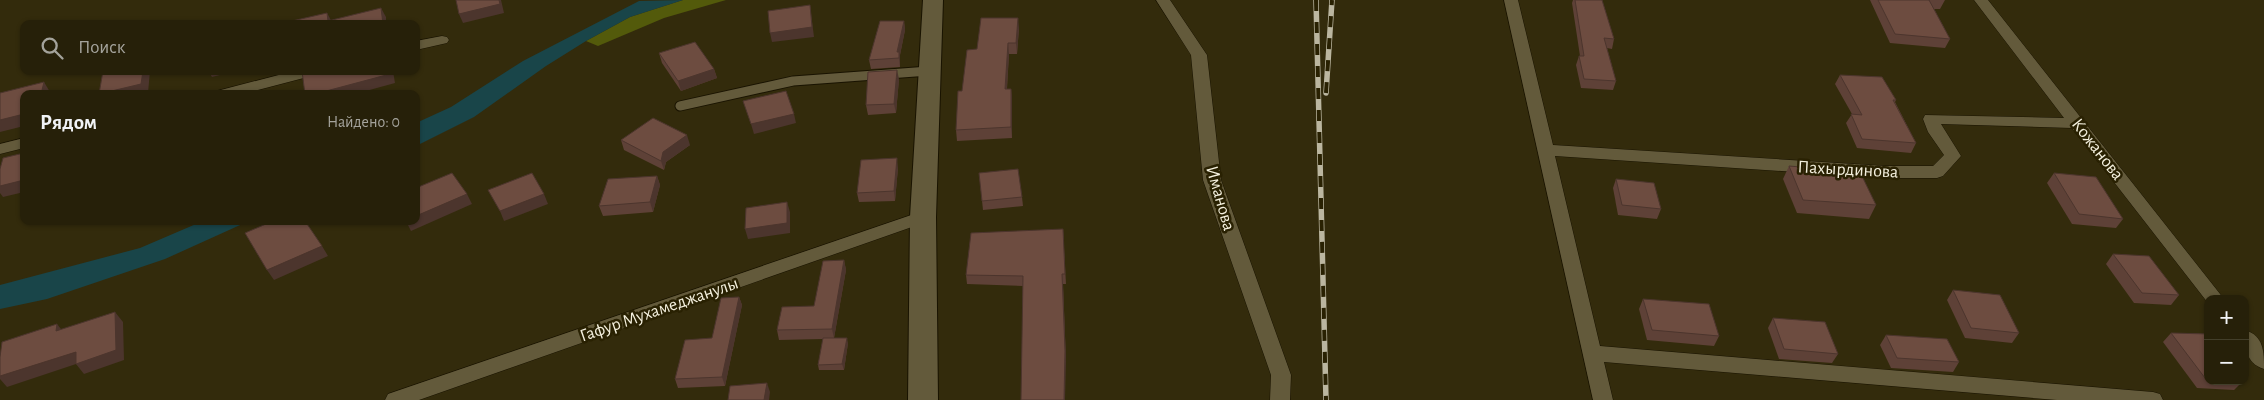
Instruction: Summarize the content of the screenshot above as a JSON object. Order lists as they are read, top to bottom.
{
  "streets": {
    "street": [
      "Кожанова",
      "Пахырдинова",
      "Иманова",
      "Гафур Мухамеджанулы"
    ]
  },
  "crossings": [
    ["Кожанова", "Пахырдинова"]
  ],
  "page": {
    "search": "Поиск",
    "heading": ["Рядом", "Найдено: 0"],
    "map_buttons": ["+", "−"]
  }
}
